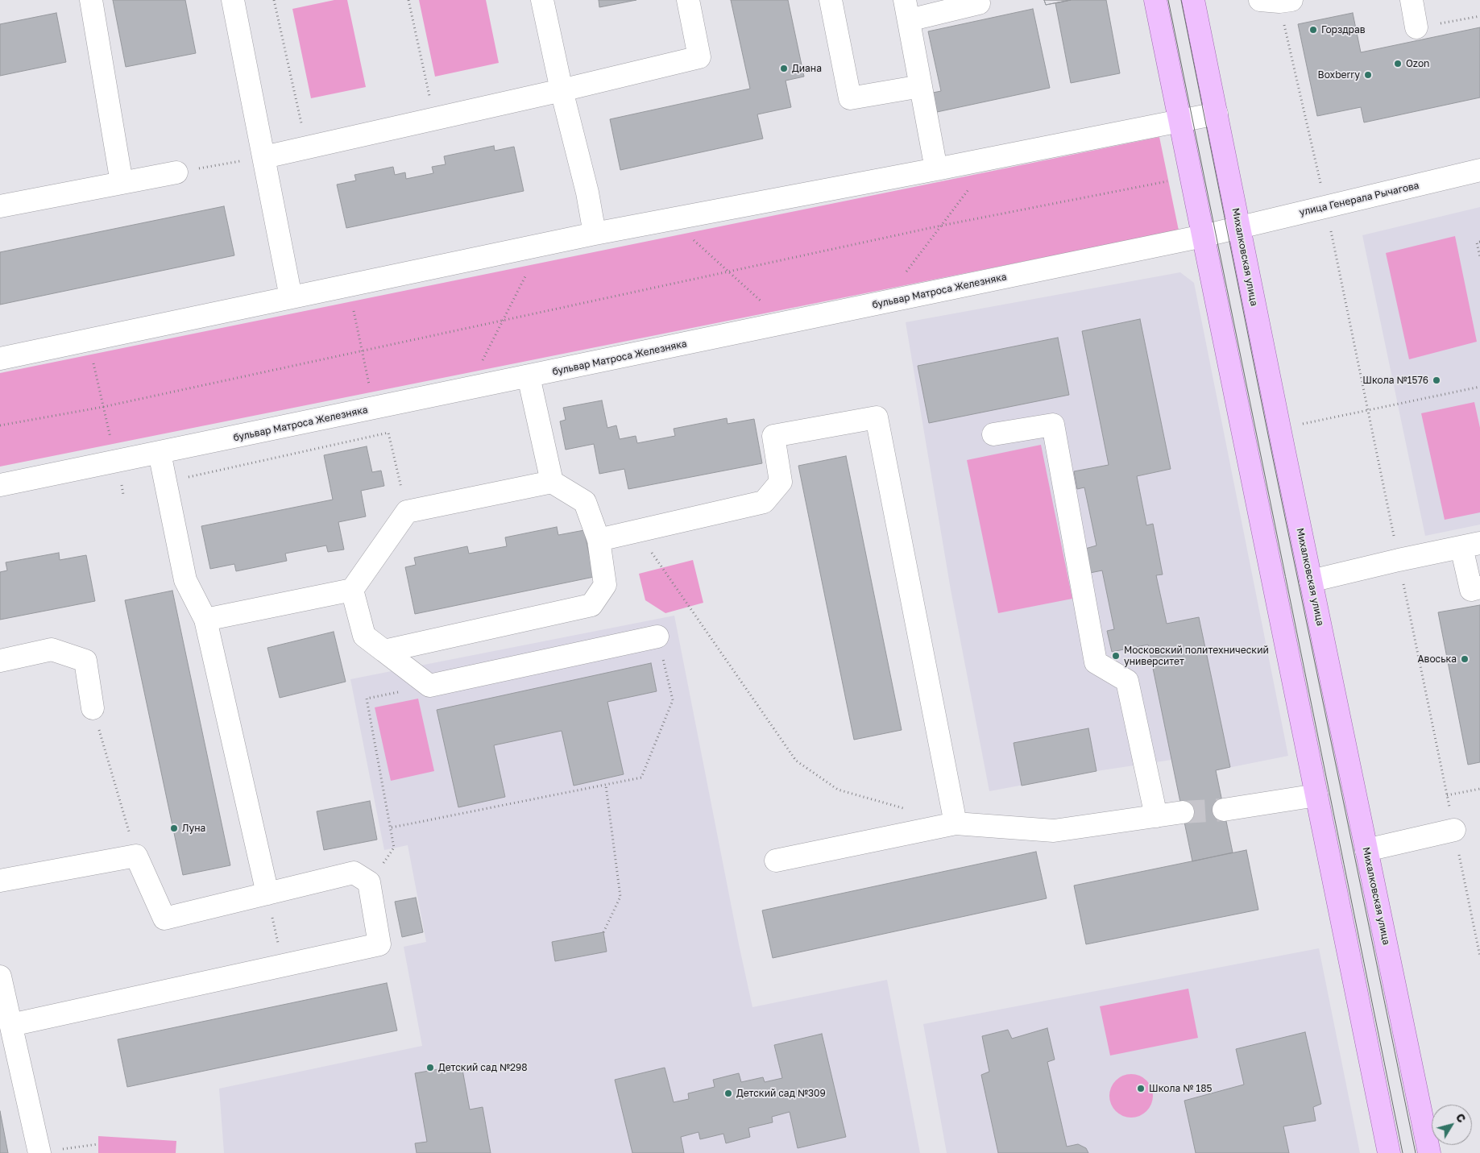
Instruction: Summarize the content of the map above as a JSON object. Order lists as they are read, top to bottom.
{
  "streets": {
    "main road": ["Михалковская улица"],
    "street": ["улица Генерала Рычагова", "бульвар Матроса Железняка"]
  },
  "crossings": [
    ["улица Генерала Рычагова", "Михалковская улица"],
    ["улица Генерала Рычагова", "бульвар Матроса Железняка"],
    ["Михалковская улица", "бульвар Матроса Железняка"]
  ],
  "places": [
    "Горздрав",
    "Ozon",
    "Диана",
    "Boxberry",
    "Школа №1576",
    "Московский политехнический университет",
    "Авоська",
    "Луна",
    "Детский сад №298",
    "Школа № 185",
    "Детский сад №309"
  ],
  "north": "top right"
}
